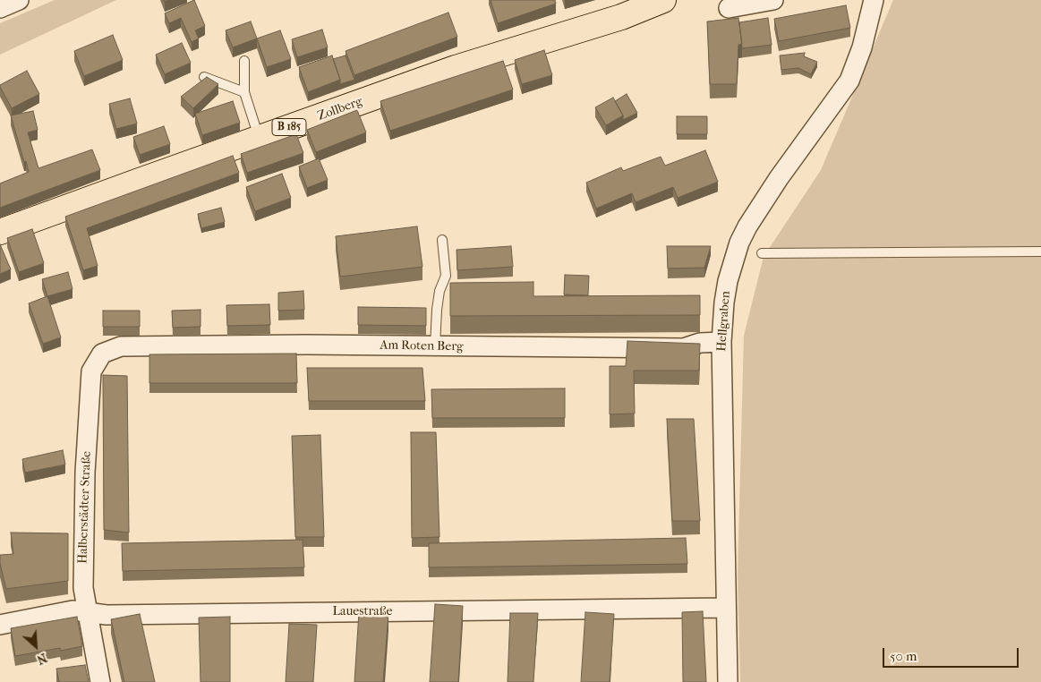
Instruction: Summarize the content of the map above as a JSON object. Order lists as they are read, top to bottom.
{
  "streets": {
    "main road": ["Zollberg", "B 185"],
    "street": [
      "Hellgraben",
      "Am Roten Berg",
      "Halberstädter Straße",
      "Lauestraße"
    ]
  },
  "crossings": [
    ["Hellgraben", "Am Roten Berg"],
    ["Hellgraben", "Lauestraße"],
    ["Am Roten Berg", "Halberstädter Straße"],
    ["Halberstädter Straße", "Lauestraße"]
  ],
  "scale_bar": "50 m",
  "north": "bottom right"
}
